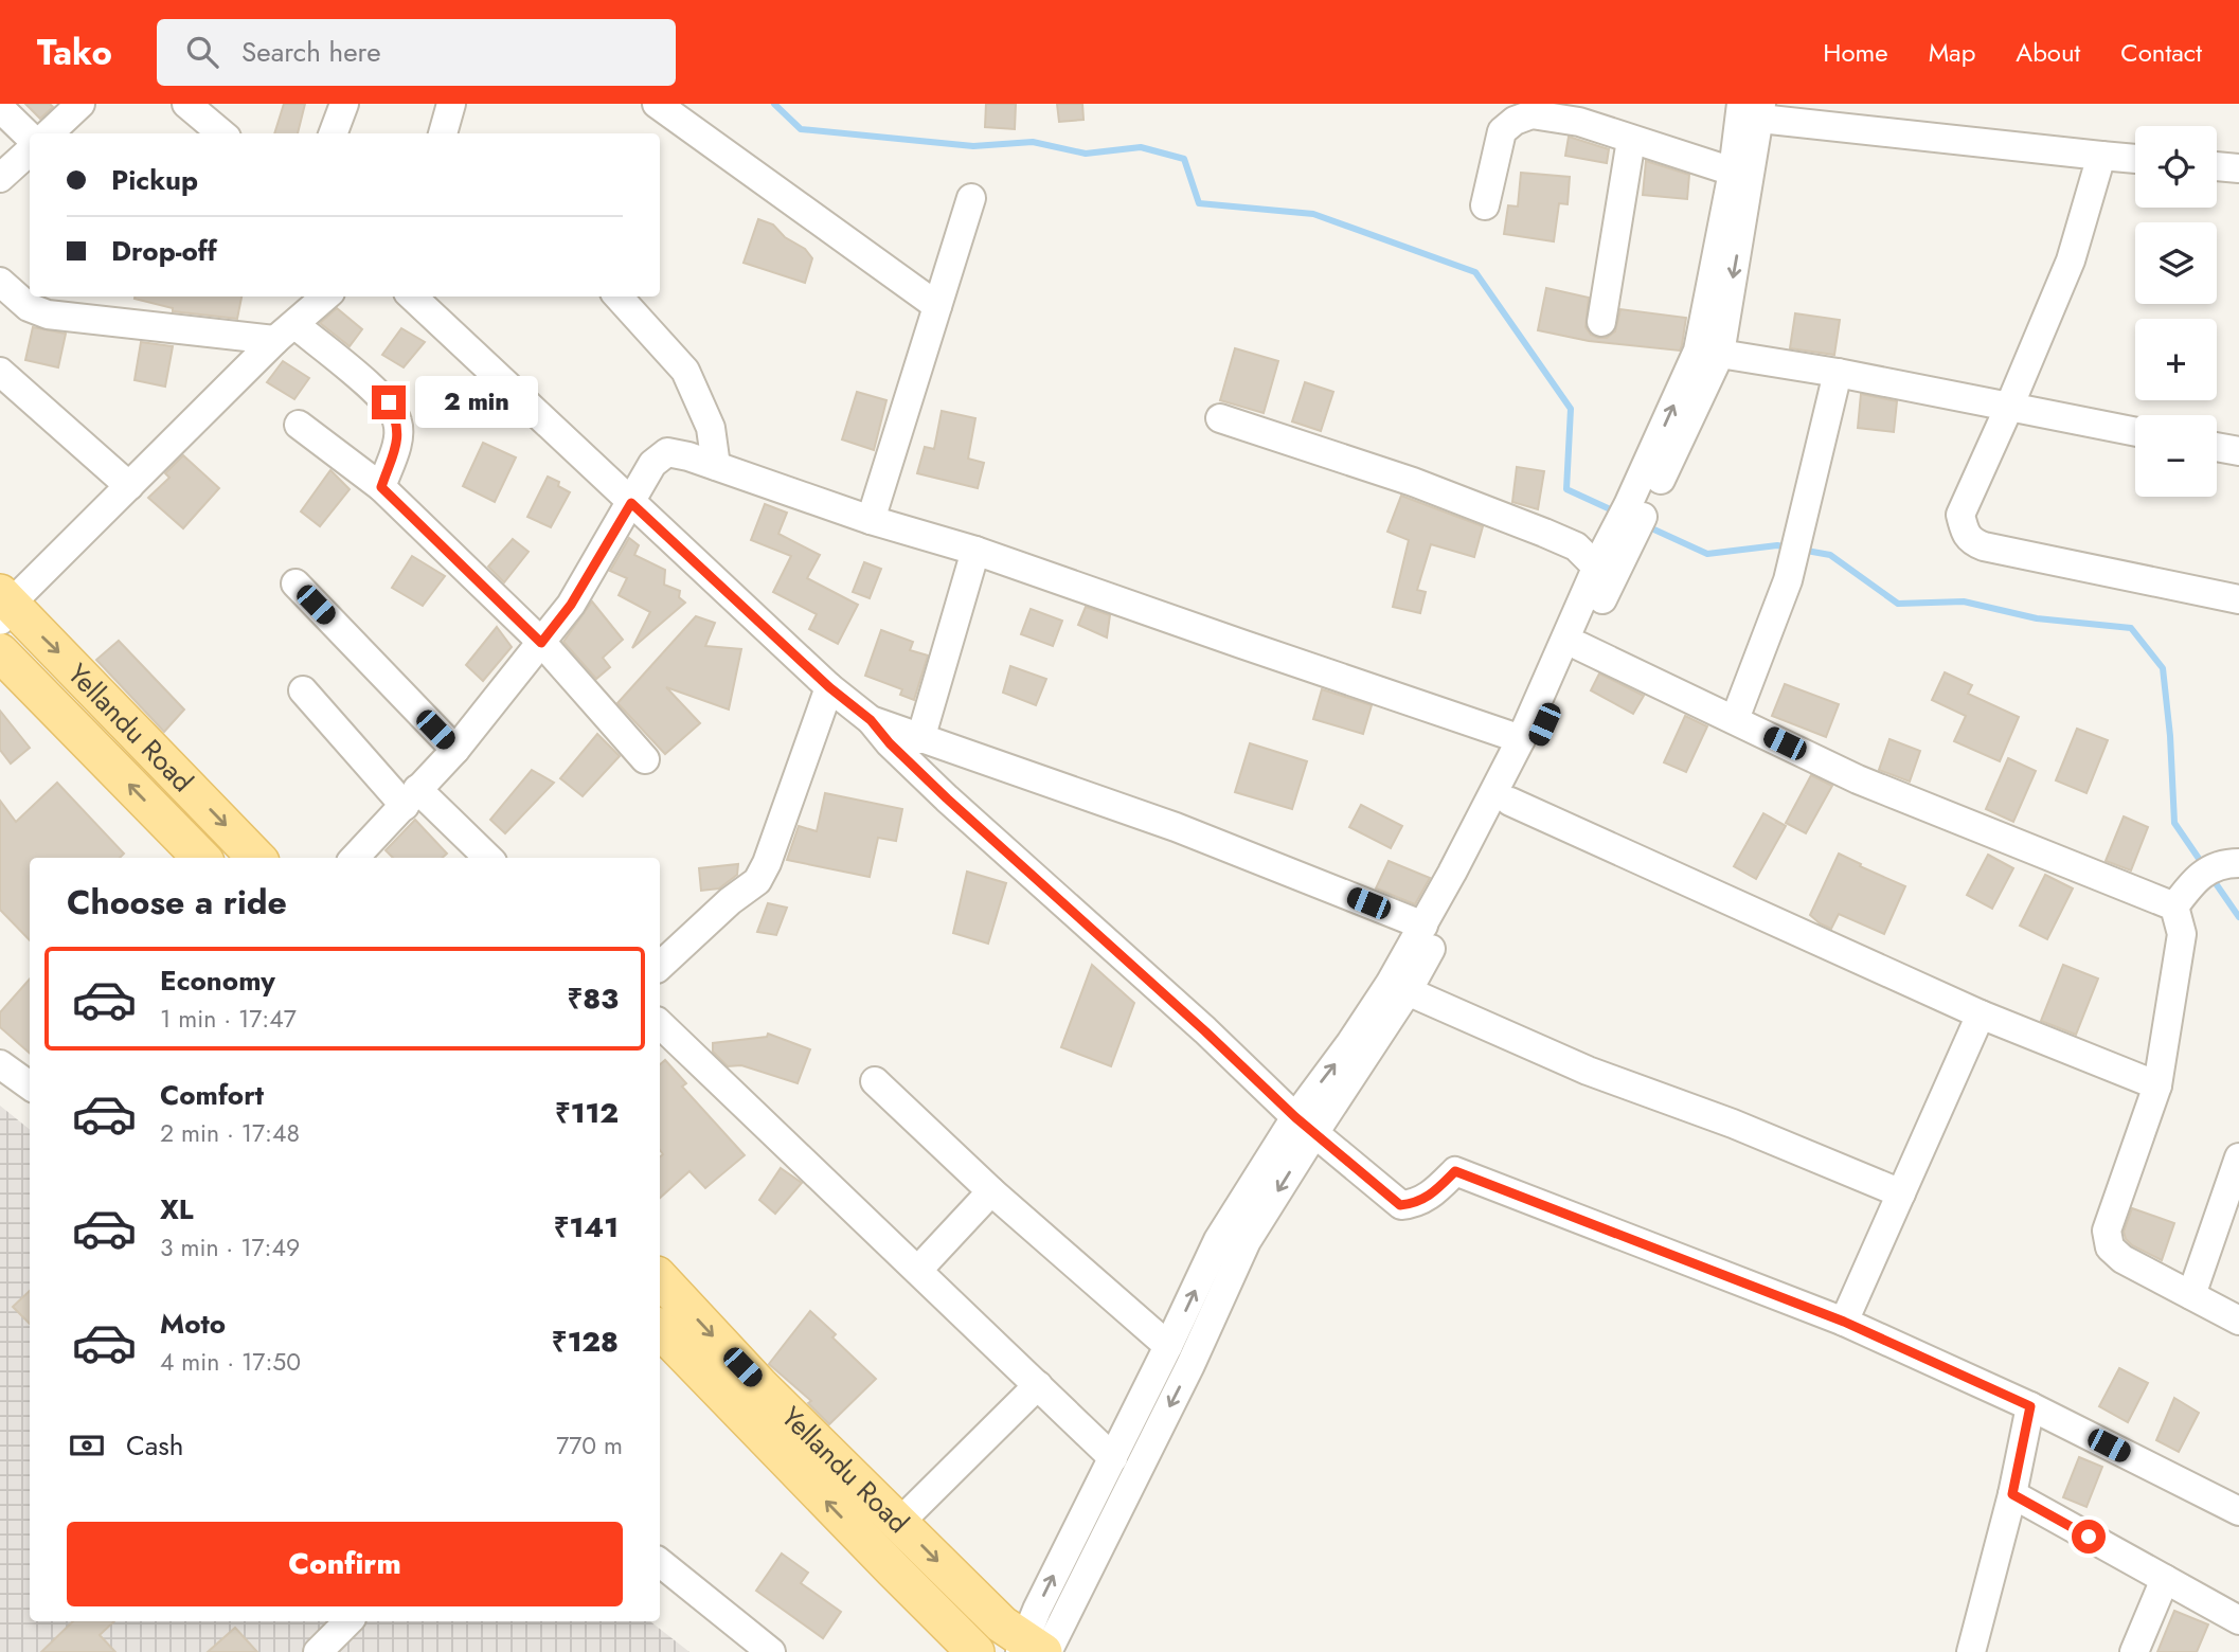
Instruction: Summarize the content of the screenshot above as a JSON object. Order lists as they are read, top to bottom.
{
  "streets": {
    "main road": ["Yellandu Road"]
  },
  "page": {
    "header": "Tako",
    "search": "Search here",
    "nav": [
      "Home",
      "Map",
      "About",
      "Contact"
    ],
    "map_buttons": ["+", "−"],
    "banner": ["Pickup", "Drop-off"],
    "bubble": "2 min",
    "heading": "Choose a ride",
    "list": [
      {
        "name": "Economy",
        "note": "1 min · 17:47",
        "value": "₹83"
      },
      {
        "name": "Comfort",
        "note": "2 min · 17:48",
        "value": "₹112"
      },
      {
        "name": "XL",
        "note": "3 min · 17:49",
        "value": "₹141"
      },
      {
        "name": "Moto",
        "note": "4 min · 17:50",
        "value": "₹128"
      }
    ],
    "pay": ["Cash", "770 m"],
    "buttons": "Confirm"
  }
}
